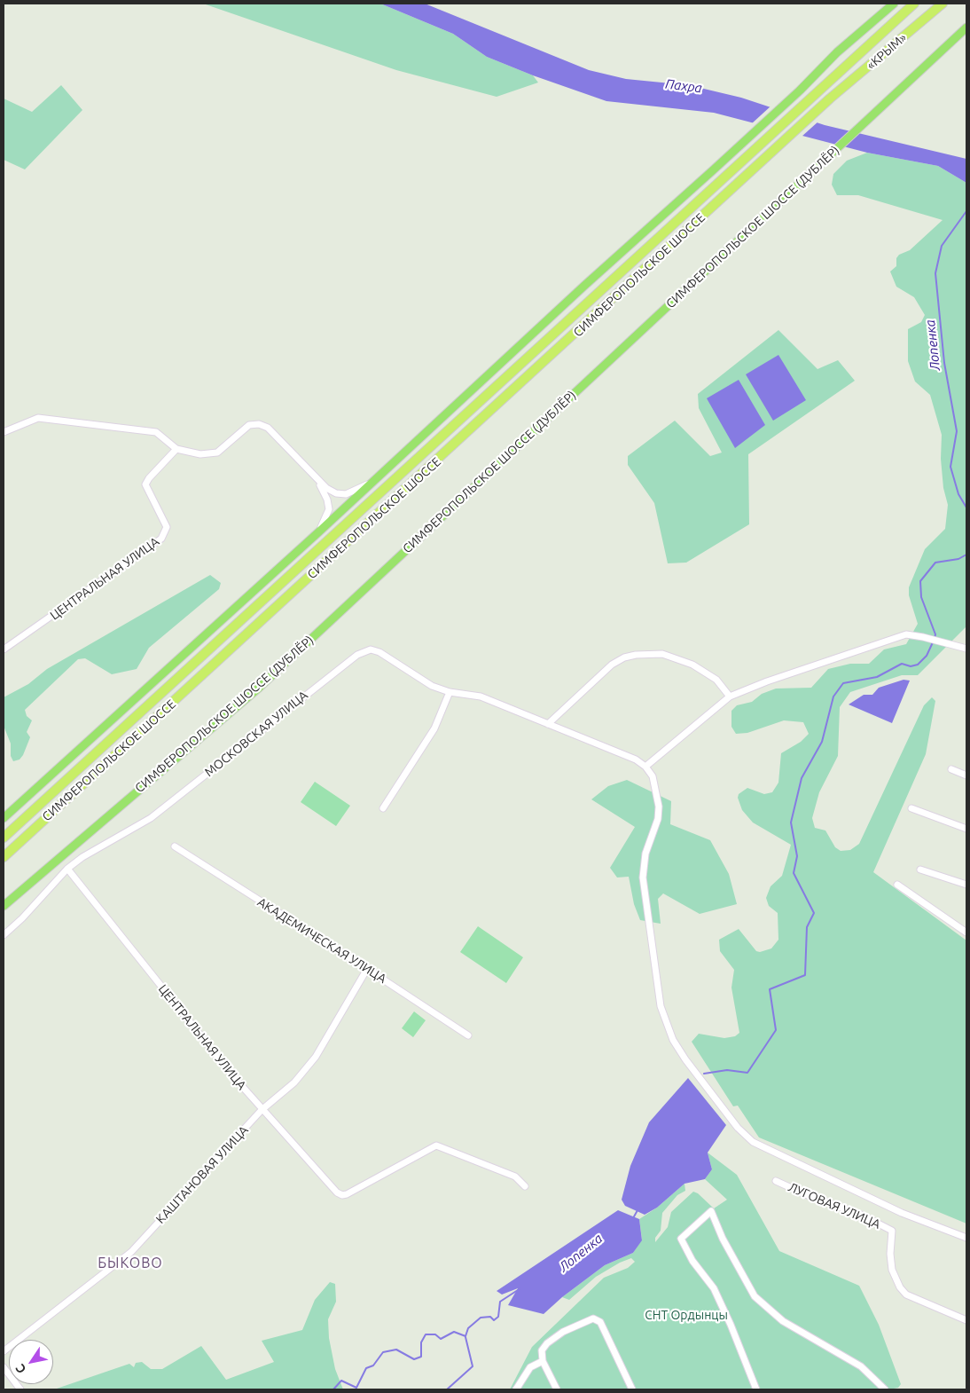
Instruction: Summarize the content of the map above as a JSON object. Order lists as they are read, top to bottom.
{
  "streets": {
    "highway": ["«КРЫМ»", "СИМФЕРОПОЛЬСКОЕ ШОССЕ"],
    "main road": ["СИМФЕРОПОЛЬСКОЕ ШОССЕ (ДУБЛЁР)"],
    "street": [
      "ЦЕНТРАЛЬНАЯ УЛИЦА",
      "МОСКОВСКАЯ УЛИЦА",
      "АКАДЕМИЧЕСКАЯ УЛИЦА",
      "КАШТАНОВАЯ УЛИЦА",
      "ЛУГОВАЯ УЛИЦА"
    ]
  },
  "crossings": [
    ["«КРЫМ»", "СИМФЕРОПОЛЬСКОЕ ШОССЕ"],
    ["ЦЕНТРАЛЬНАЯ УЛИЦА", "МОСКОВСКАЯ УЛИЦА"],
    ["ЦЕНТРАЛЬНАЯ УЛИЦА", "КАШТАНОВАЯ УЛИЦА"],
    ["АКАДЕМИЧЕСКАЯ УЛИЦА", "КАШТАНОВАЯ УЛИЦА"]
  ],
  "districts": ["БЫКОВО"],
  "water": ["Пахра", "Лопенка"],
  "parks": ["СНТ Ордынцы"],
  "north": "bottom left"
}
